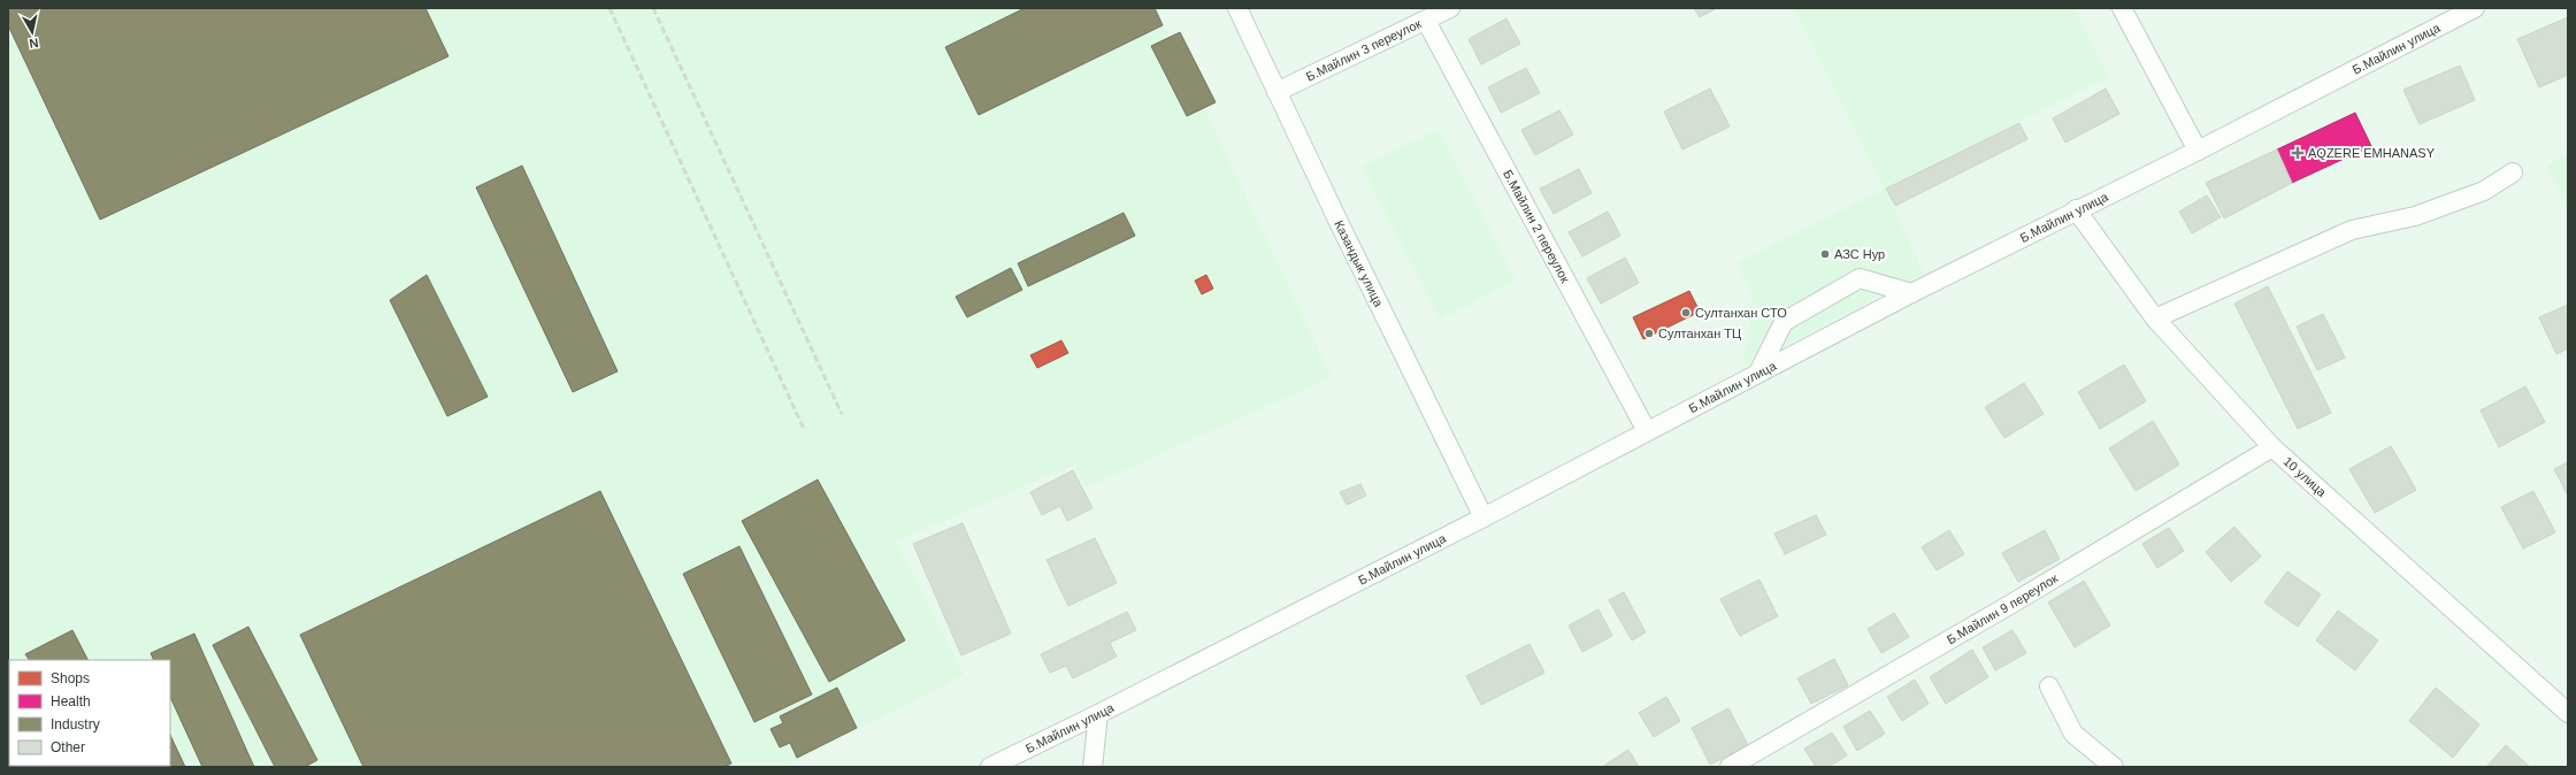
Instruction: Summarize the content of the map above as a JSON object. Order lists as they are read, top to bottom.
{
  "streets": {
    "street": [
      "Б.Майлин улица",
      "Б.Майлин 3 переулок",
      "Б.Майлин 2 переулок",
      "Казандык улица",
      "10 улица",
      "Б.Майлин 9 переулок"
    ]
  },
  "crossings": [
    ["Б.Майлин улица", "Б.Майлин 2 переулок"],
    ["Б.Майлин улица", "Казандык улица"],
    ["Б.Майлин улица", "10 улица"],
    ["Б.Майлин 3 переулок", "Б.Майлин 2 переулок"],
    ["Б.Майлин 3 переулок", "Казандык улица"],
    ["10 улица", "Б.Майлин 9 переулок"]
  ],
  "places": {
    "health": ["AQZERE EMHANASY"],
    "other": ["АЗС Нур", "Султанхан СТО", "Султанхан ТЦ"]
  },
  "legend": [
    "Shops",
    "Health",
    "Industry",
    "Other"
  ],
  "north": "bottom"
}
